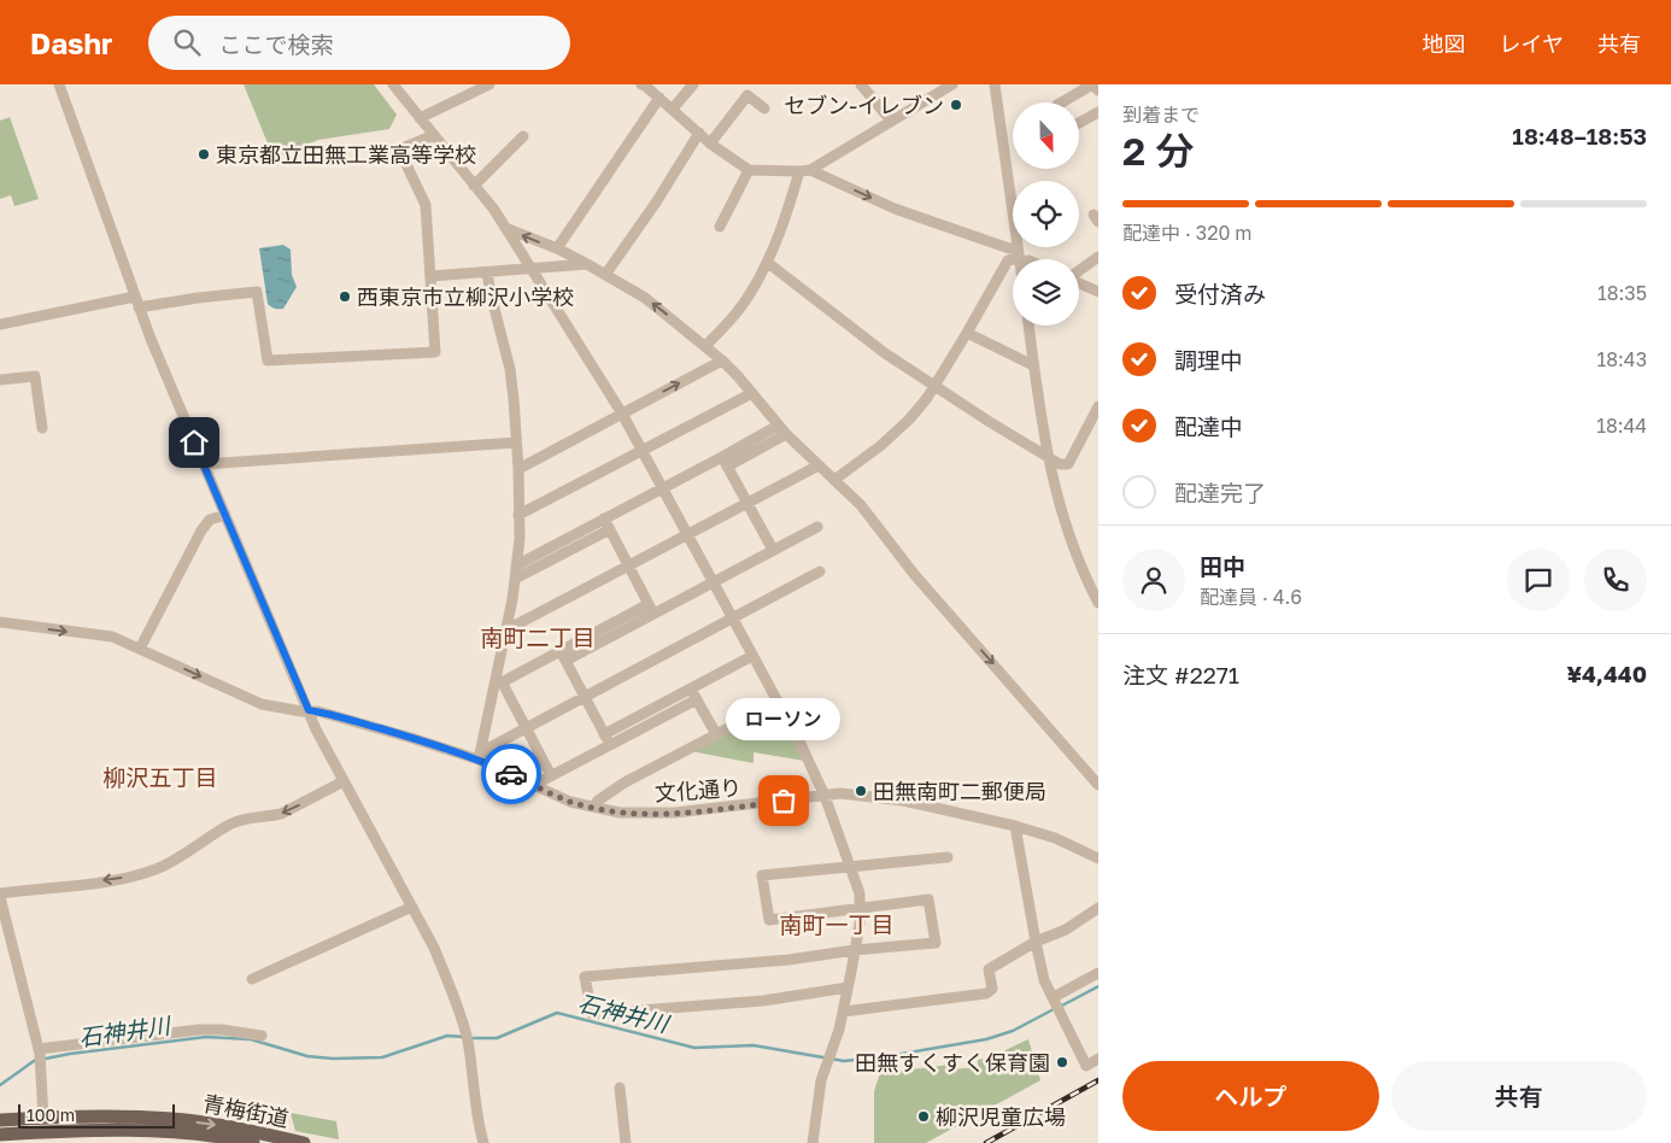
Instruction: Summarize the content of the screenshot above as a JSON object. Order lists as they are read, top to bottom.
{
  "streets": {
    "main road": ["青梅街道"],
    "street": ["文化通り"]
  },
  "districts": ["南町二丁目", "柳沢五丁目", "南町一丁目"],
  "water": ["石神井川"],
  "places": [
    "セブン-イレブン",
    "東京都立田無工業高等学校",
    "西東京市立柳沢小学校",
    "田無南町二郵便局",
    "ローソン",
    "田無すくすく保育園",
    "柳沢児童広場"
  ],
  "scale_bar": "100 m",
  "north": "bottom",
  "page": {
    "header": "Dashr",
    "search": "ここで検索",
    "nav": ["地図", "レイヤ", "共有"],
    "heading": ["2 分", "到着まで", "18:48–18:53"],
    "panel": [
      "田中",
      "配達員 · 4.6",
      "注文 #2271",
      "¥4,440"
    ],
    "bar": "配達中 · 320 m",
    "list": [
      ["受付済み", "18:35"],
      ["調理中", "18:43"],
      ["配達中", "18:44"],
      "配達完了"
    ],
    "bubble": "ローソン",
    "buttons": ["ヘルプ", "共有"],
    "scale": "100 m"
  }
}
